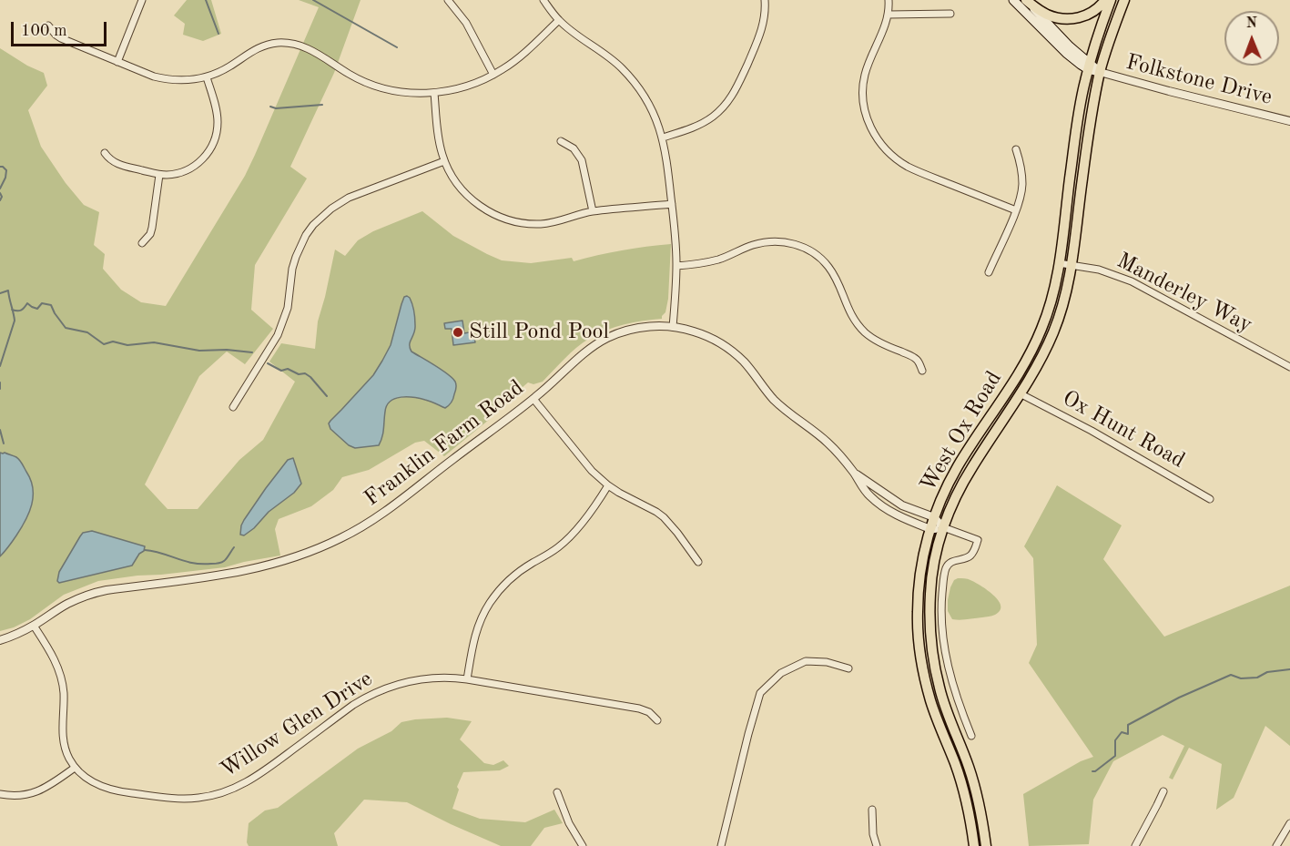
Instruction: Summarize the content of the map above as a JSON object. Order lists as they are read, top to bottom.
{
  "streets": {
    "main road": ["West Ox Road"],
    "street": [
      "Folkstone Drive",
      "Manderley Way",
      "Ox Hunt Road",
      "Franklin Farm Road",
      "Willow Glen Drive"
    ]
  },
  "crossings": [
    ["Folkstone Drive", "West Ox Road"],
    ["Manderley Way", "West Ox Road"],
    ["Ox Hunt Road", "West Ox Road"],
    ["West Ox Road", "Franklin Farm Road"],
    ["Franklin Farm Road", "Willow Glen Drive"]
  ],
  "places": ["Still Pond Pool"],
  "scale_bar": "100 m",
  "north": "top"
}
